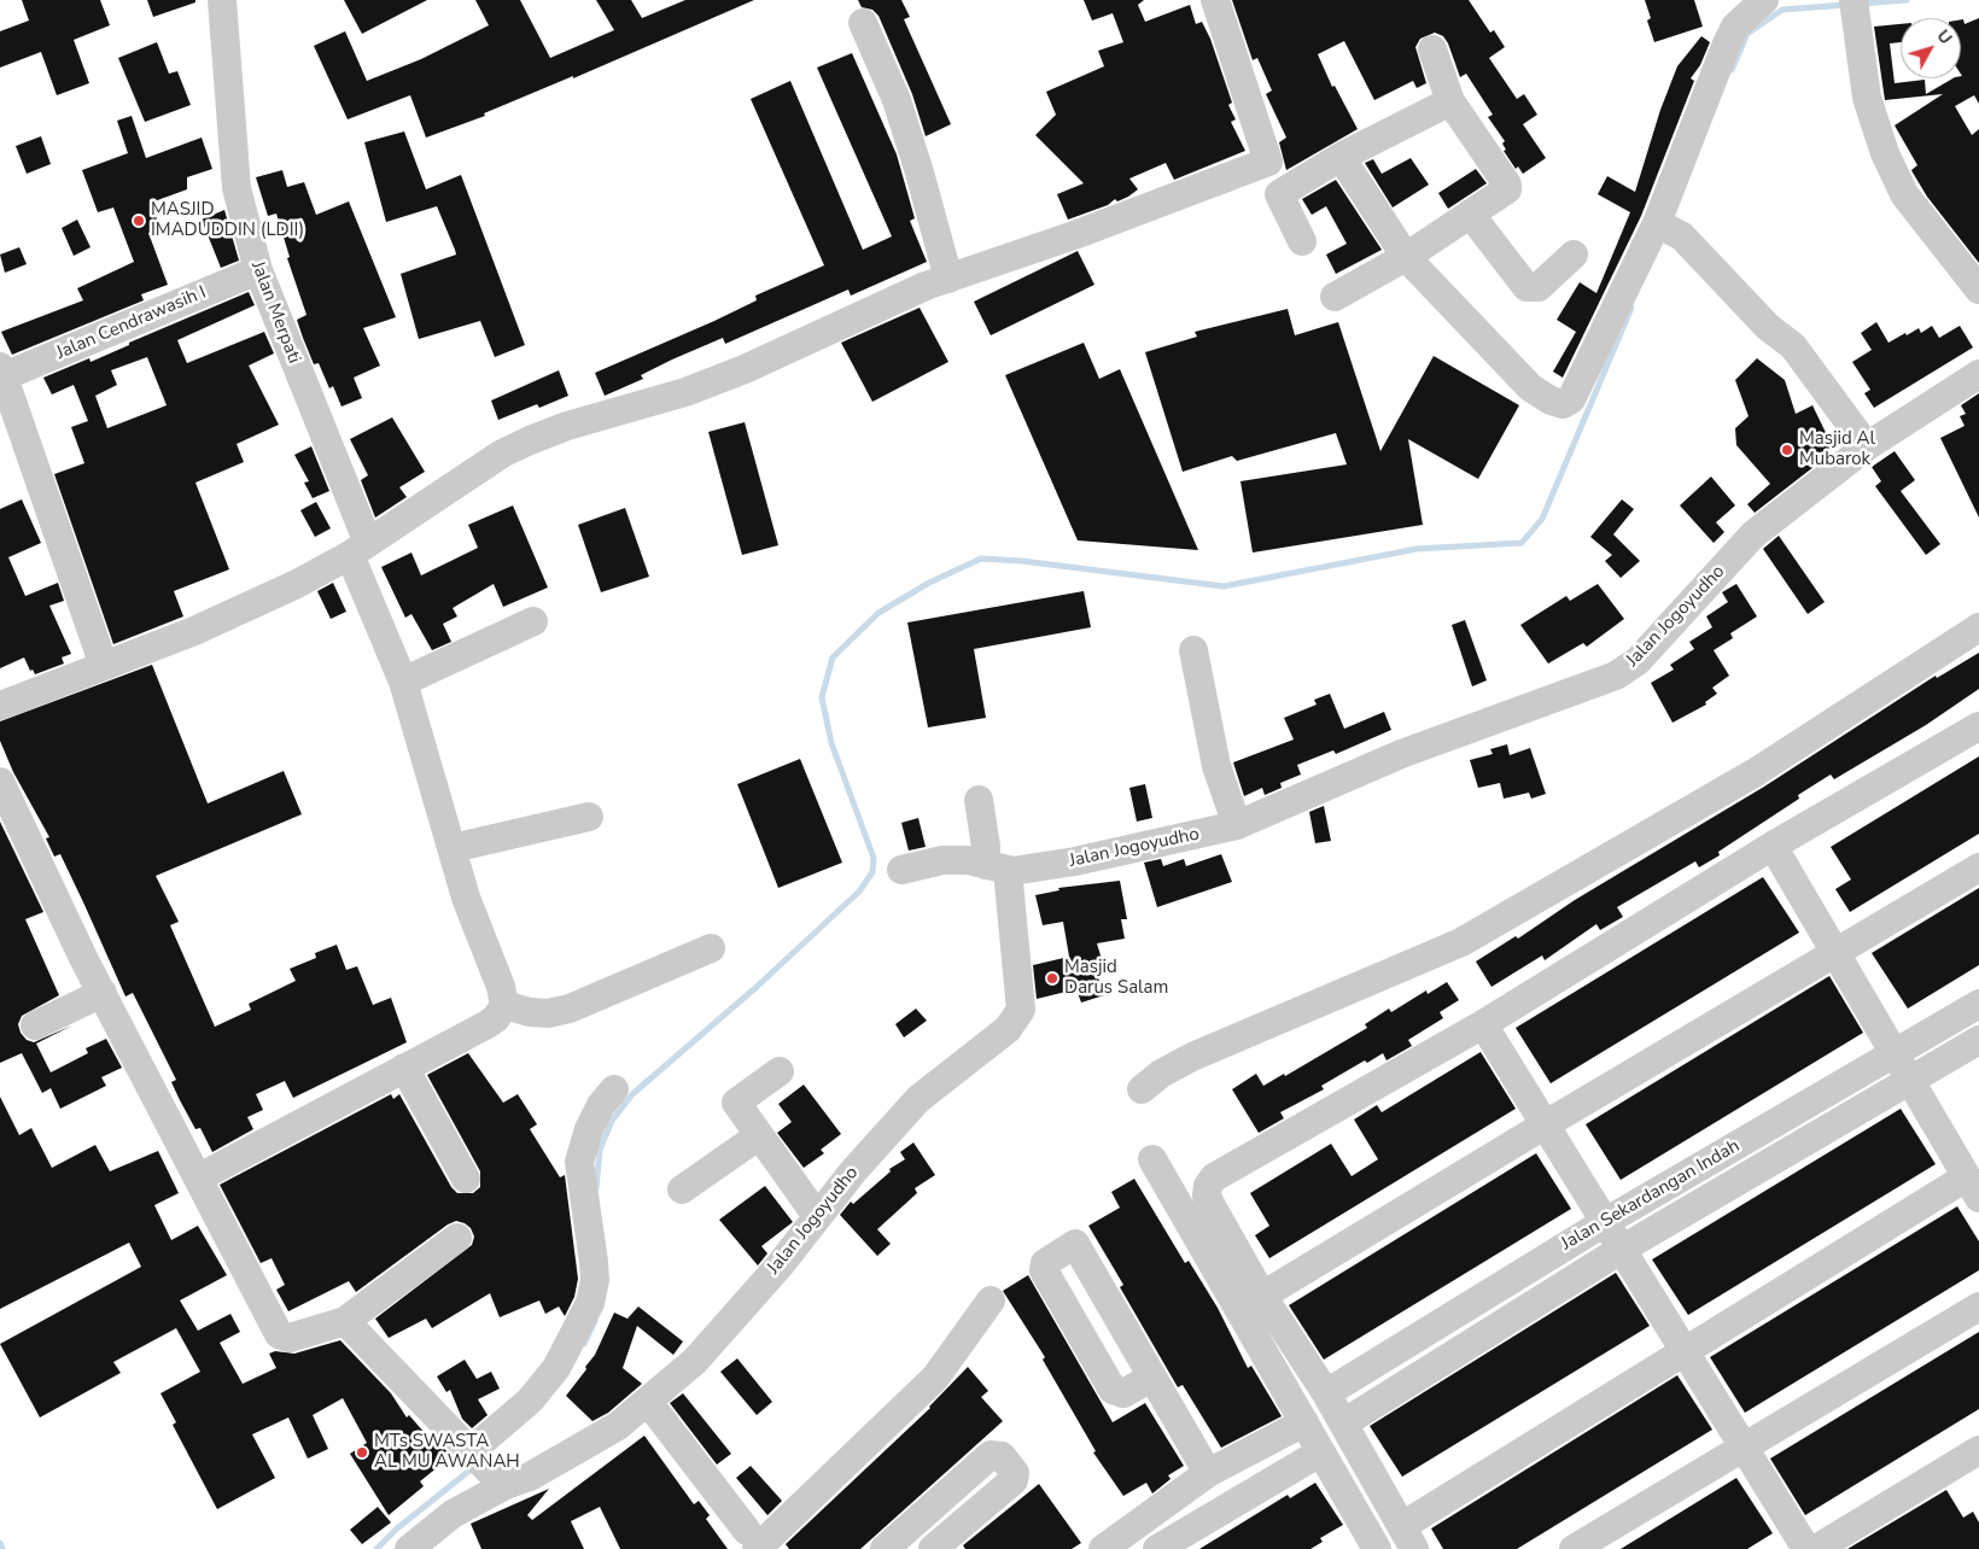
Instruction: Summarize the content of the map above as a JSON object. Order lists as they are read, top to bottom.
{
  "streets": {
    "street": [
      "Jalan Merpati",
      "Jalan Cendrawasih I",
      "Jalan Jogoyudho",
      "Jalan Sekardangan Indah"
    ]
  },
  "crossings": [
    ["Jalan Merpati", "Jalan Cendrawasih I"]
  ],
  "places": [
    "MASJID IMADUDDIN (LDII)",
    "Masjid Al Mubarok",
    "Masjid Darus Salam",
    "MTs SWASTA AL MU AWANAH"
  ],
  "north": "top right"
}
